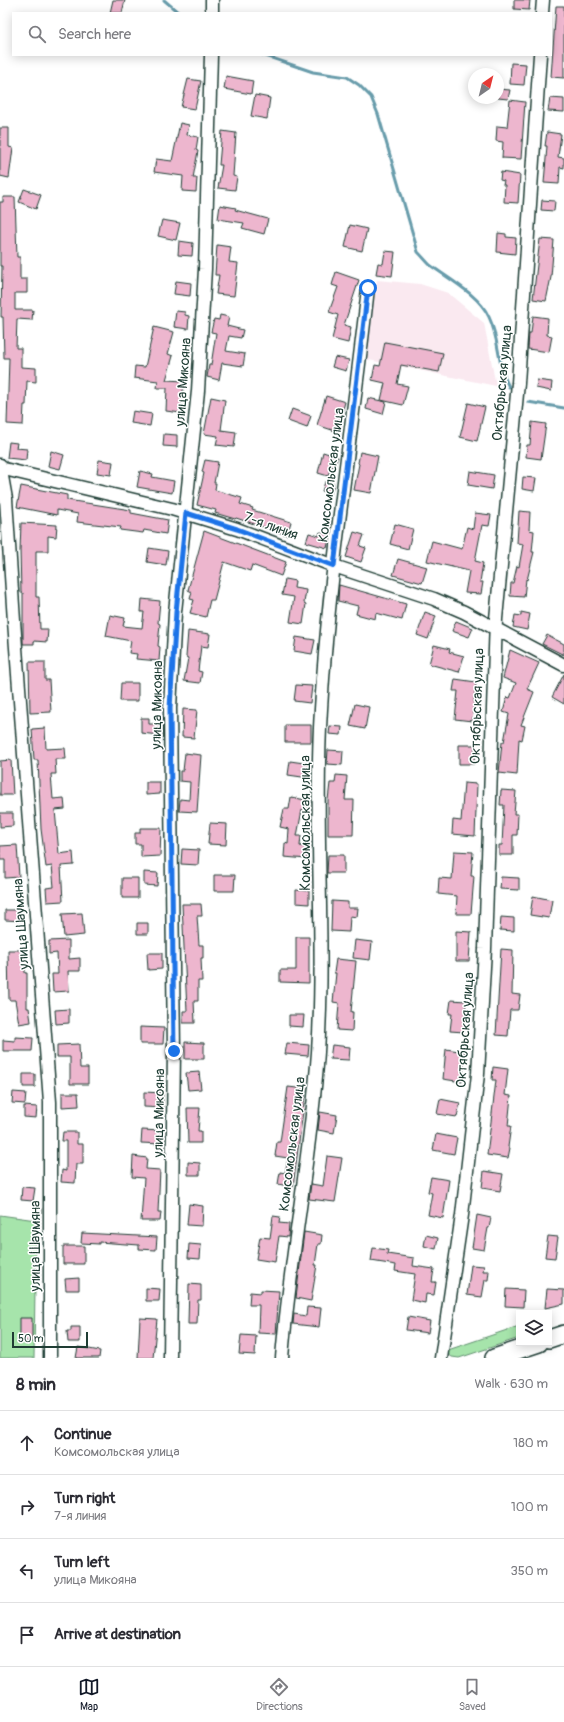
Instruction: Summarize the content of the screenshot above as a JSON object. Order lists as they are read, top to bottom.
{
  "streets": {
    "street": [
      "улица Микояна",
      "Октябрьская улица",
      "Комсомольская улица",
      "7-я линия",
      "улица Шаумяна"
    ]
  },
  "crossings": [
    ["улица Микояна", "7-я линия"],
    ["Октябрьская улица", "7-я линия"],
    ["Комсомольская улица", "7-я линия"],
    ["7-я линия", "улица Шаумяна"]
  ],
  "scale_bar": "50 m",
  "north": "top right",
  "page": {
    "search": "Search here",
    "scale": "50 m",
    "heading": ["8 min", "Walk · 630 m"],
    "list": [
      ["Continue", "Комсомольская улица", "180 m"],
      ["Turn right", "7-я линия", "100 m"],
      ["Turn left", "улица Микояна", "350 m"],
      "Arrive at destination"
    ],
    "nav": ["Map", "Directions", "Saved"]
  }
}
